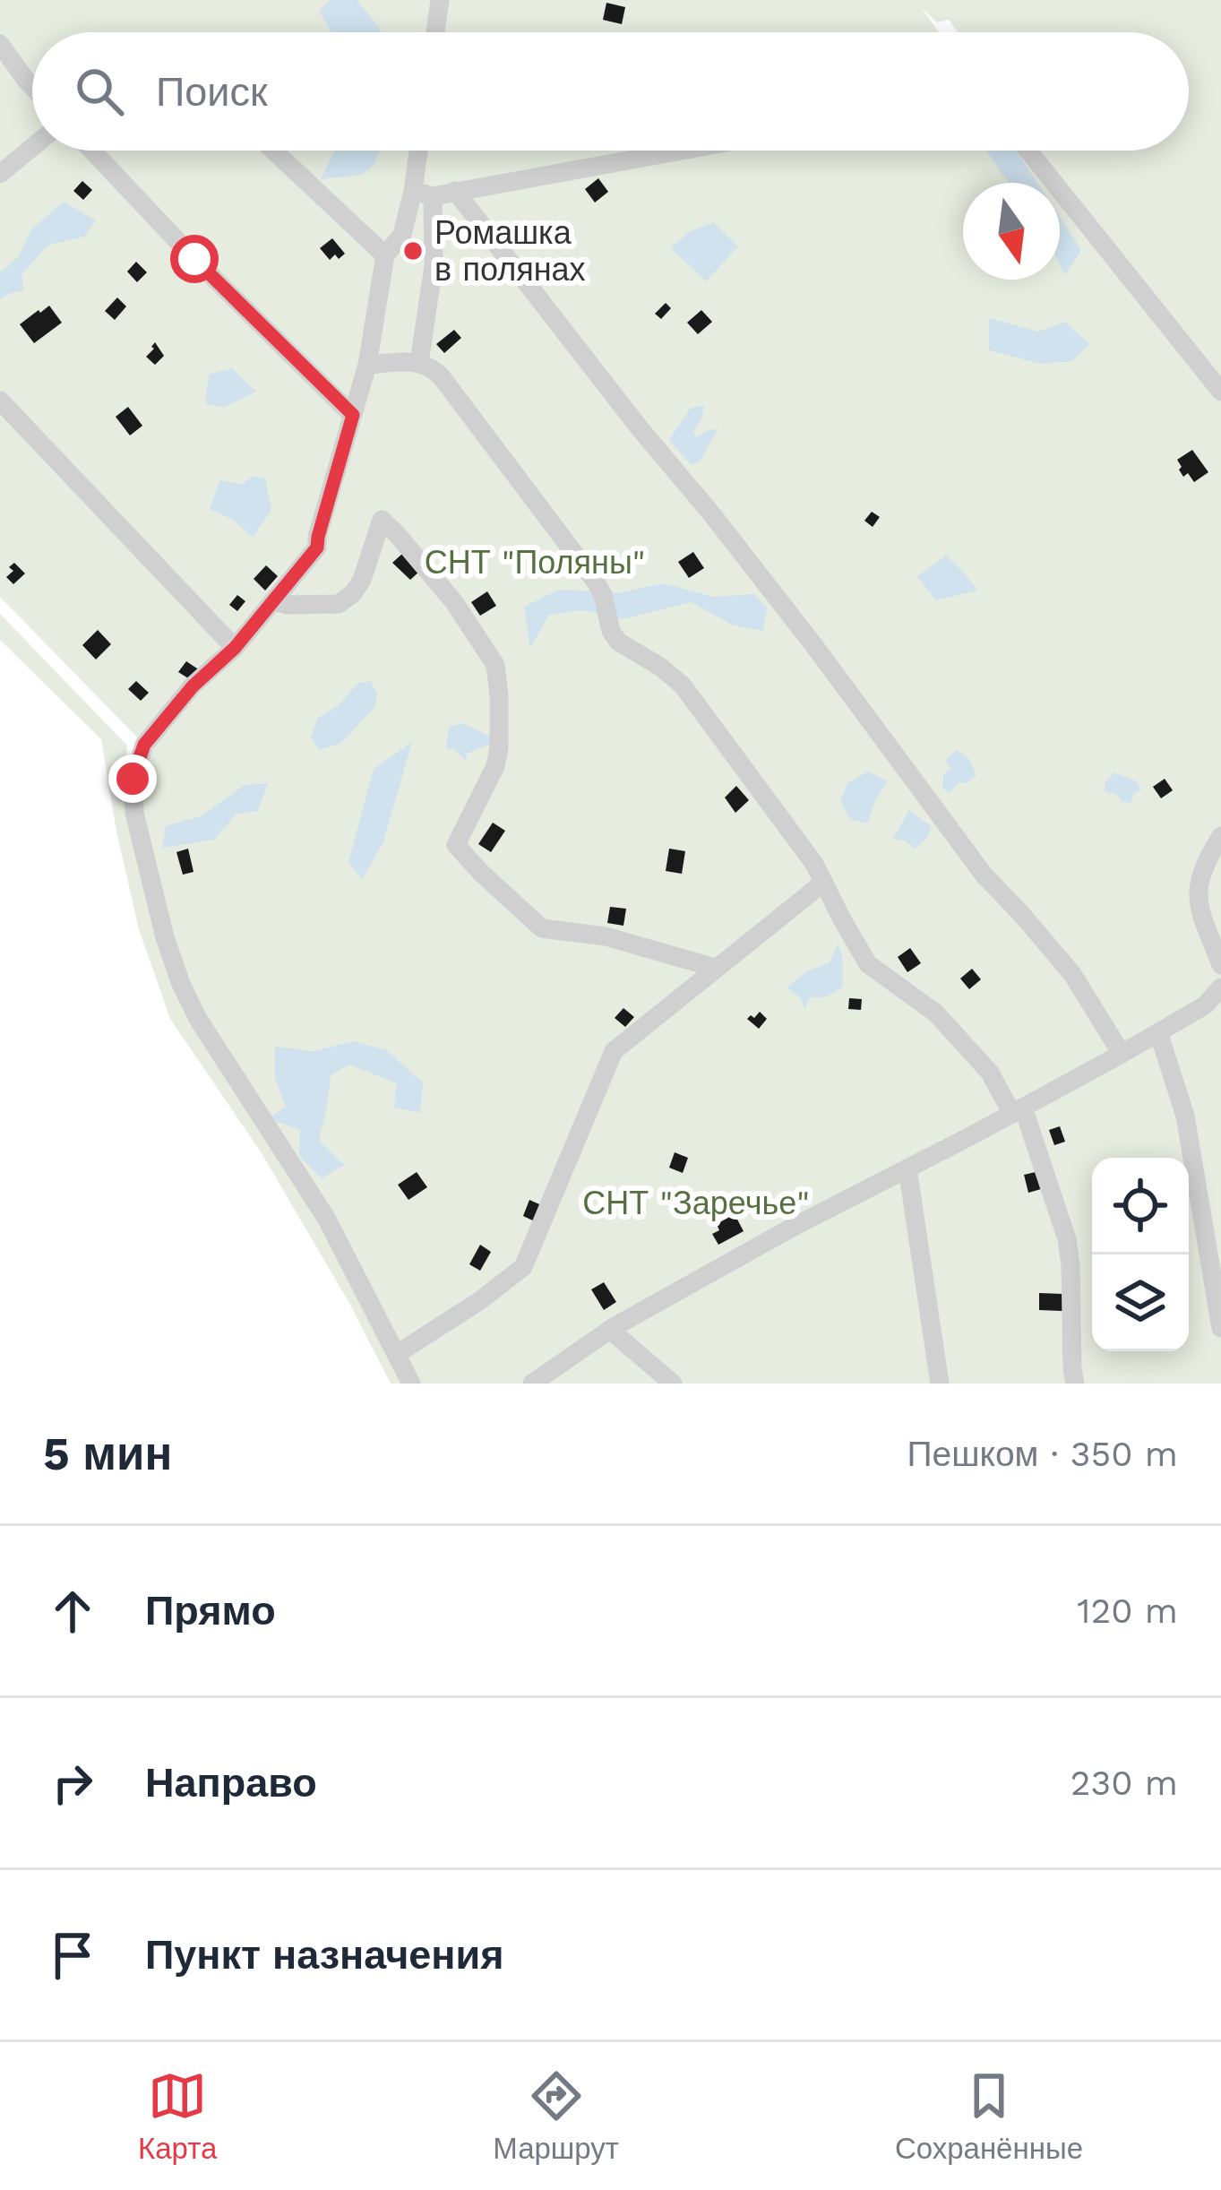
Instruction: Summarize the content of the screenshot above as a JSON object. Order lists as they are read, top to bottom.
{
  "parks": ["СНТ \"Поляны\"", "СНТ \"Заречье\""],
  "places": ["Ромашка в полянах"],
  "north": "bottom",
  "page": {
    "search": "Поиск",
    "heading": ["5 мин", "Пешком · 350 m"],
    "list": [
      ["Прямо", "120 m"],
      ["Направо", "230 m"],
      "Пункт назначения"
    ],
    "nav": ["Карта", "Маршрут", "Сохранённые"]
  }
}
